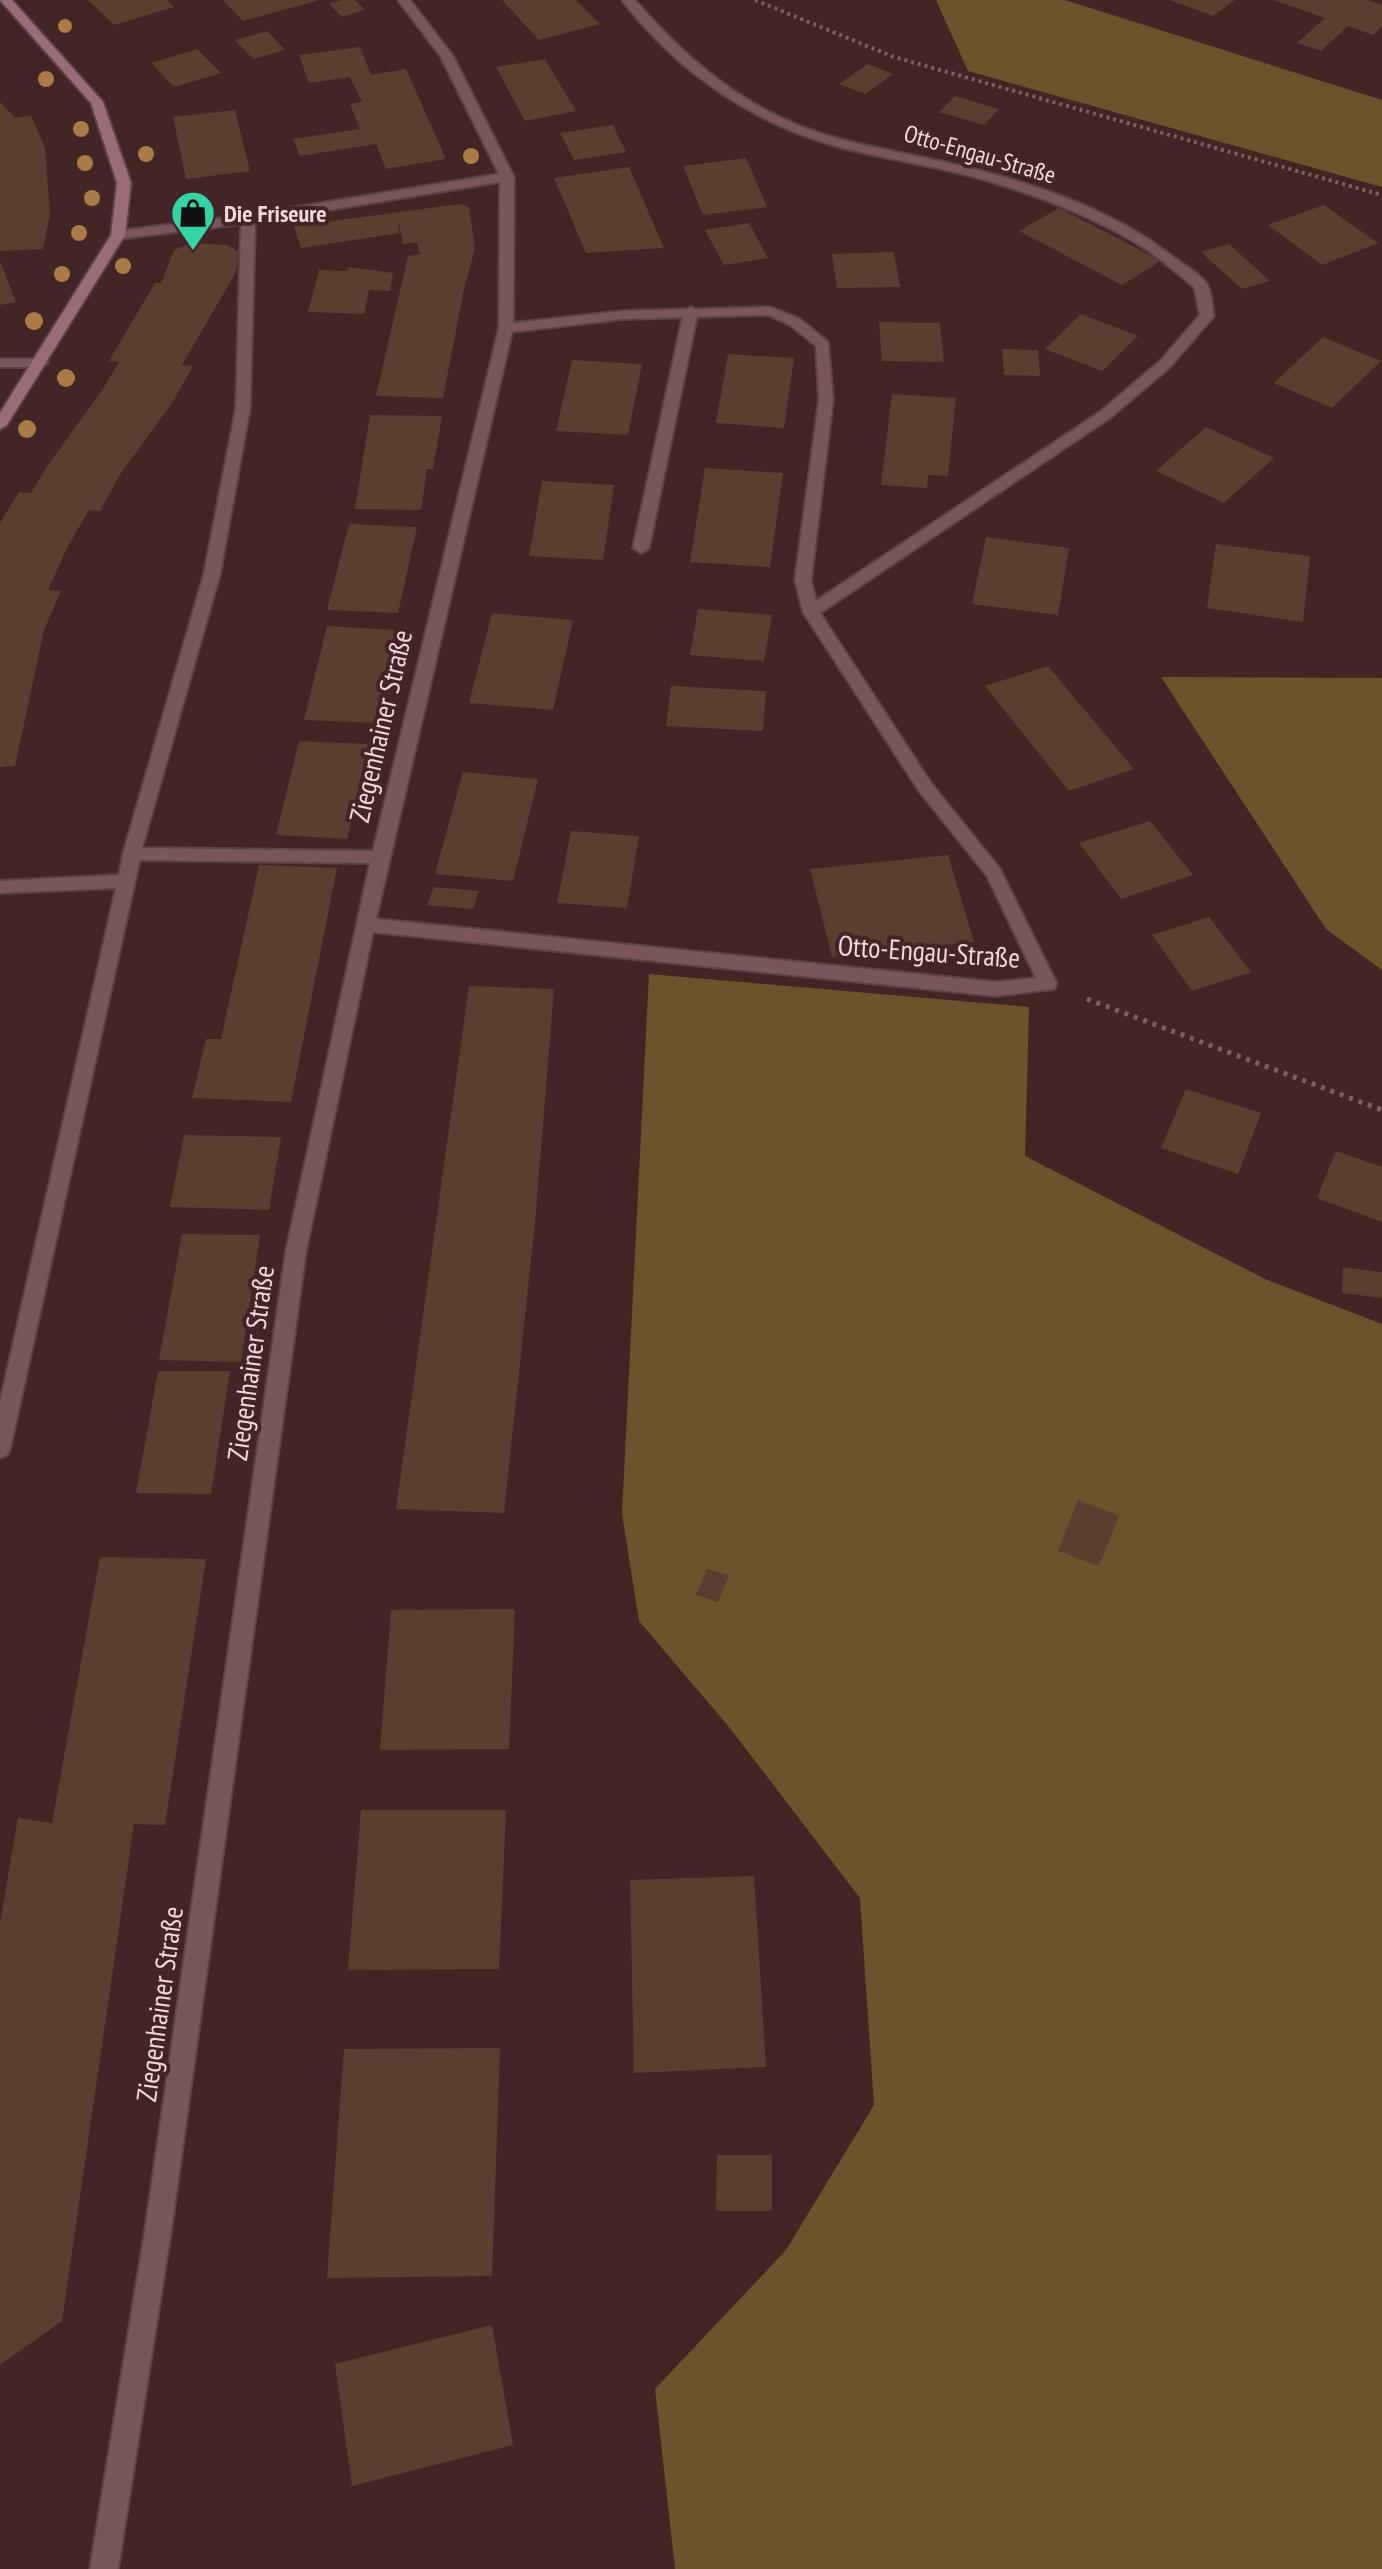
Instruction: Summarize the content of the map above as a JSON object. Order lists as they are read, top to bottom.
{
  "streets": {
    "street": ["Otto-Engau-Straße", "Ziegenhainer Straße"]
  },
  "crossings": [
    ["Otto-Engau-Straße", "Ziegenhainer Straße"]
  ],
  "places": {
    "shop": ["Die Friseure"]
  }
}
